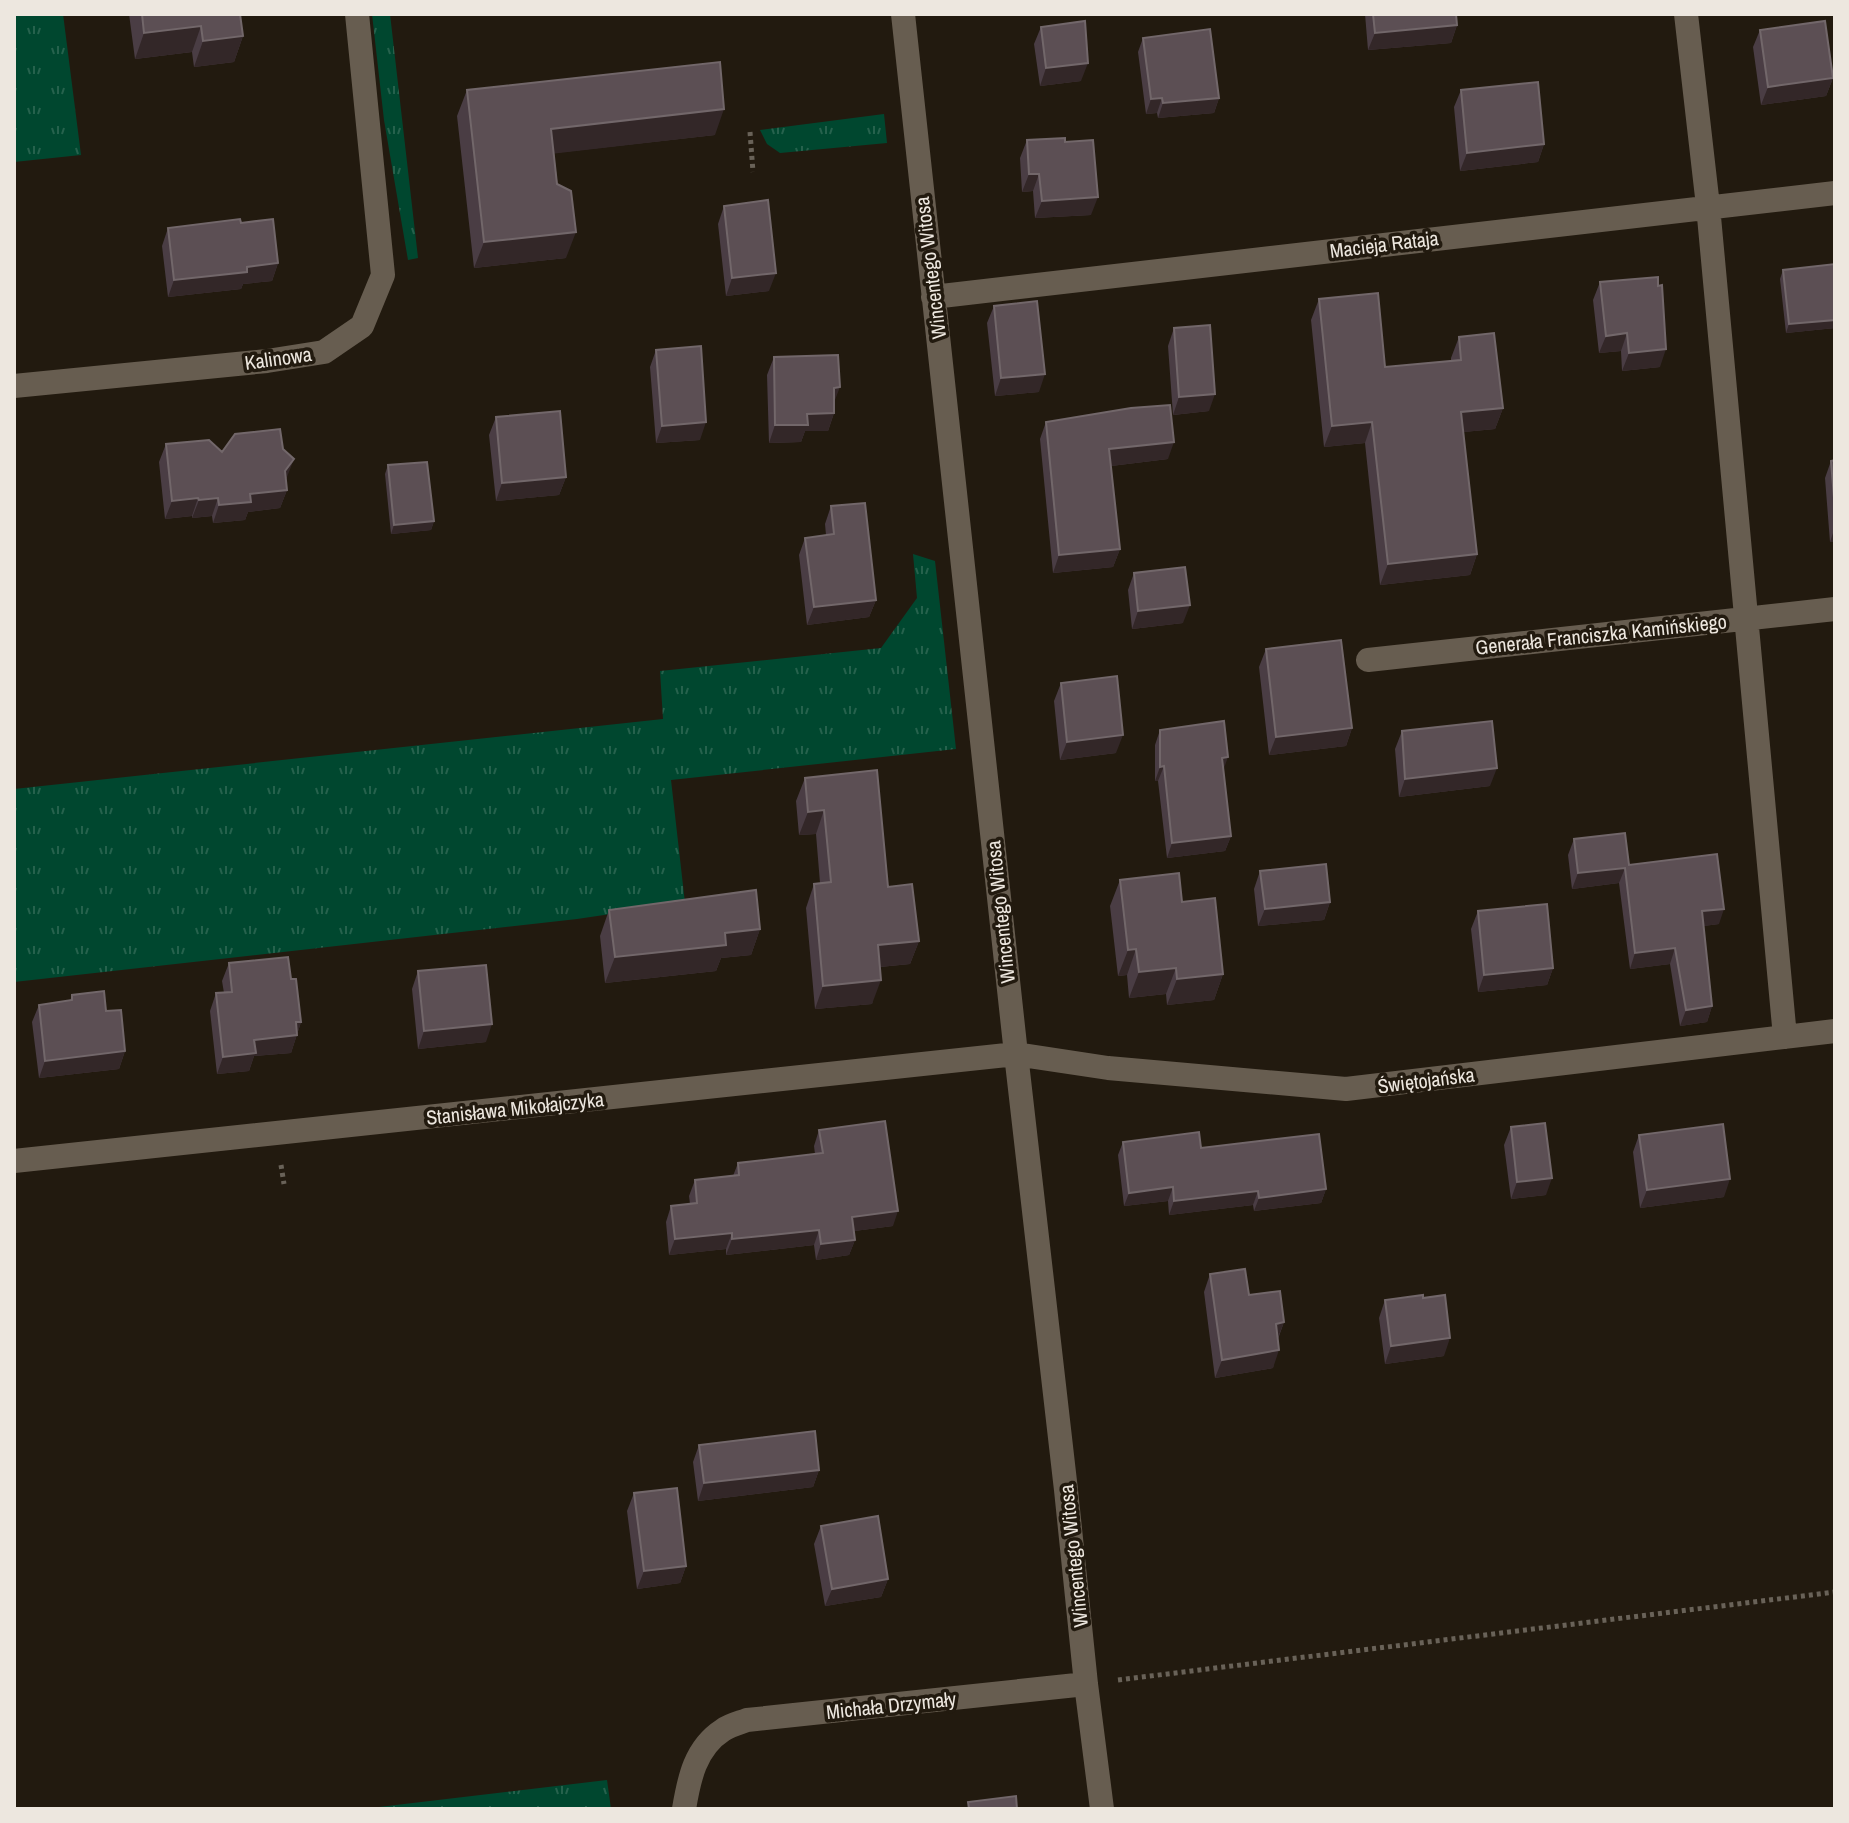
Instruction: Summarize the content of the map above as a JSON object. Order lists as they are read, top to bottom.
{
  "streets": {
    "street": [
      "Macieja Rataja",
      "Wincentego Witosa",
      "Kalinowa",
      "Generała Franciszka Kamińskiego",
      "Świętojańska",
      "Stanisława Mikołajczyka",
      "Michała Drzymały"
    ]
  },
  "crossings": [
    ["Macieja Rataja", "Wincentego Witosa"],
    ["Wincentego Witosa", "Świętojańska"],
    ["Wincentego Witosa", "Stanisława Mikołajczyka"],
    ["Wincentego Witosa", "Michała Drzymały"],
    ["Świętojańska", "Stanisława Mikołajczyka"]
  ]
}
